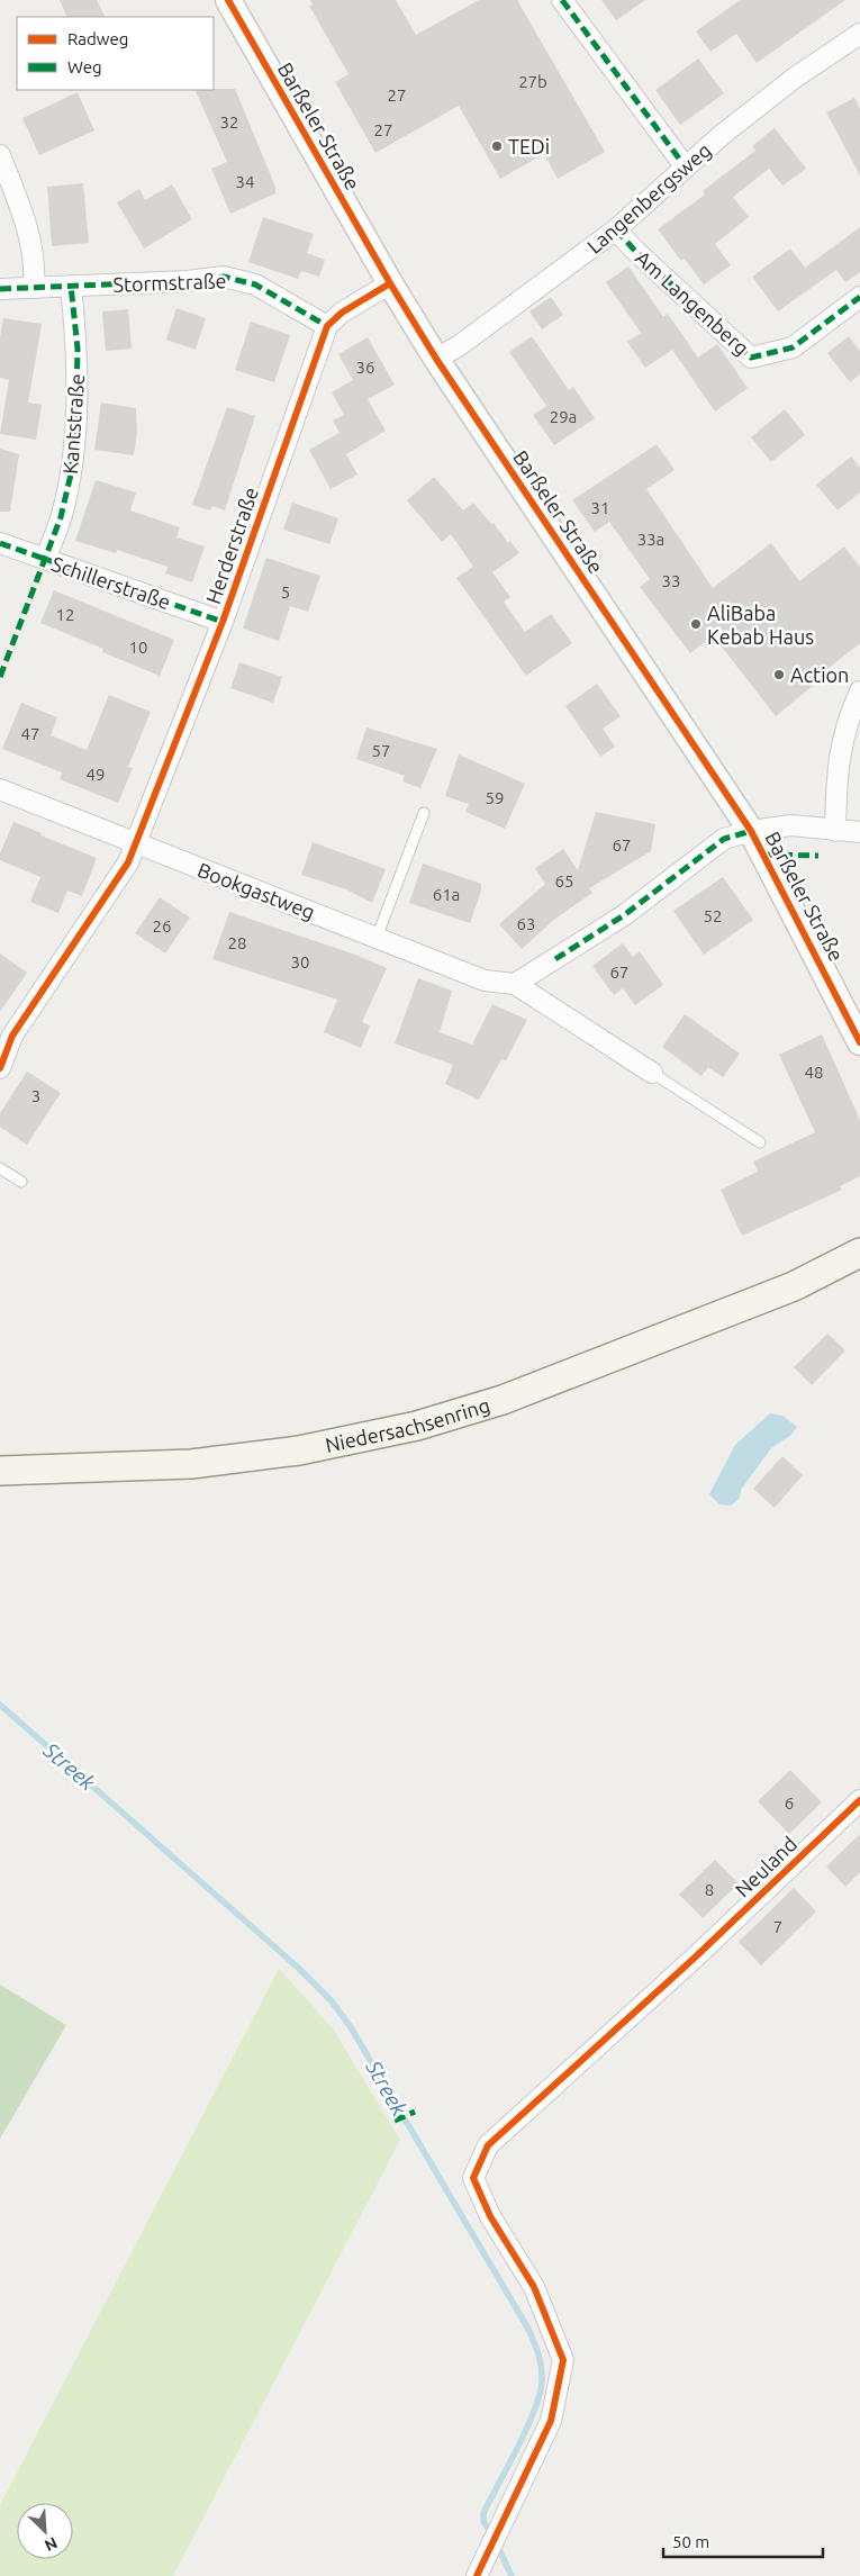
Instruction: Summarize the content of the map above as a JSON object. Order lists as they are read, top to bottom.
{
  "streets": {
    "main road": ["Niedersachsenring"],
    "street": [
      "Barßeler Straße",
      "Langenbergsweg",
      "Stormstraße",
      "Am Langenberg",
      "Kantstraße",
      "Herderstraße",
      "Schillerstraße",
      "Bookgastweg",
      "Neuland"
    ]
  },
  "crossings": [
    ["Barßeler Straße", "Langenbergsweg"],
    ["Langenbergsweg", "Am Langenberg"],
    ["Stormstraße", "Kantstraße"],
    ["Stormstraße", "Herderstraße"],
    ["Kantstraße", "Schillerstraße"],
    ["Herderstraße", "Schillerstraße"],
    ["Herderstraße", "Bookgastweg"]
  ],
  "water": ["Streek"],
  "places": ["TEDi", "AliBaba Kebab Haus", "Action"],
  "house_numbers": [
    "27b",
    "27",
    "32",
    "27",
    "34",
    "36",
    "29a",
    "31",
    "33a",
    "33",
    "5",
    "12",
    "10",
    "47",
    "57",
    "49",
    "59",
    "67",
    "65",
    "61a",
    "52",
    "63",
    "26",
    "28",
    "30",
    "67",
    "48",
    "3",
    "6",
    "8",
    "7"
  ],
  "legend": ["Radweg", "Weg"],
  "scale_bar": "50 m",
  "north": "bottom right"
}
